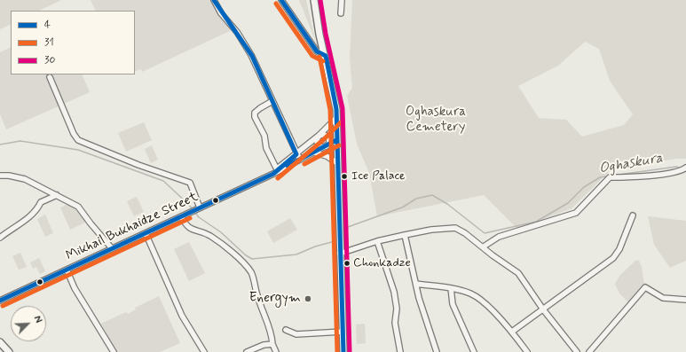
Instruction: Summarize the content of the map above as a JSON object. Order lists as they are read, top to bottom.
{
  "streets": {
    "street": ["Mikhail Bukhaidze Street"]
  },
  "water": ["Oghaskura"],
  "parks": ["Oghaskura Cemetery"],
  "places": ["Ice Palace", "Chonkadze", "Energym"],
  "lines": ["transit line 4", "transit line 30", "transit line 31"],
  "legend": ["4", "31", "30"],
  "north": "top right"
}
